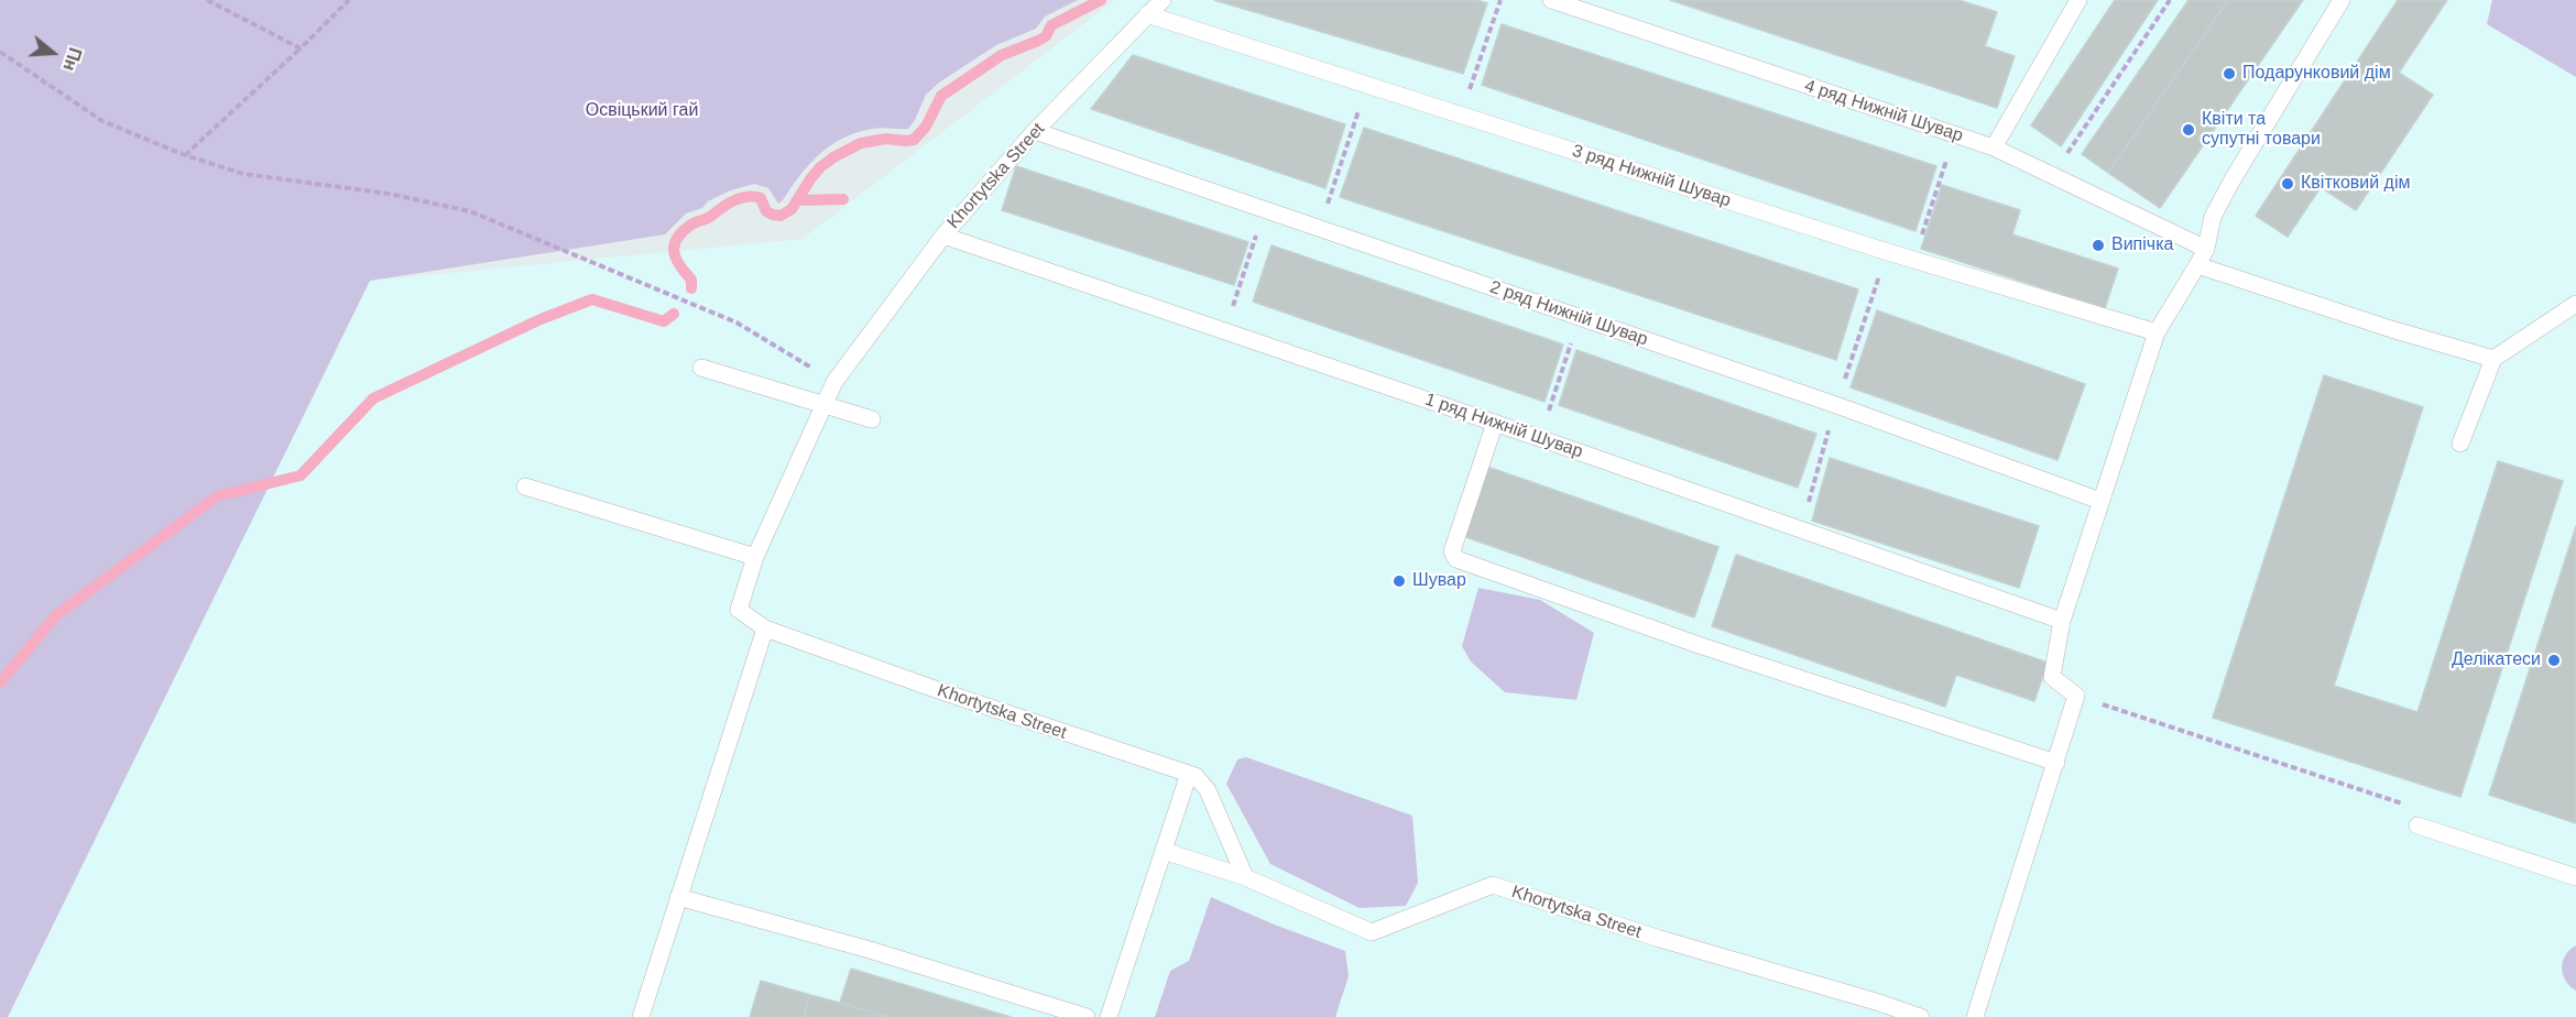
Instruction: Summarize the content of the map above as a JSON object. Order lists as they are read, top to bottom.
{
  "streets": {
    "lane": [
      "4 ряд Нижній Шувар",
      "Khortytska Street",
      "3 ряд Нижній Шувар",
      "2 ряд Нижній Шувар",
      "1 ряд Нижній Шувар"
    ]
  },
  "crossings": [
    ["Khortytska Street", "3 ряд Нижній Шувар"],
    ["Khortytska Street", "2 ряд Нижній Шувар"],
    ["Khortytska Street", "1 ряд Нижній Шувар"]
  ],
  "parks": ["Освіцький гай"],
  "places": [
    "Подарунковий дім",
    "Квіти та супутні товари",
    "Квітковий дім",
    "Випічка",
    "Шувар",
    "Делікатеси"
  ],
  "north": "right"
}
